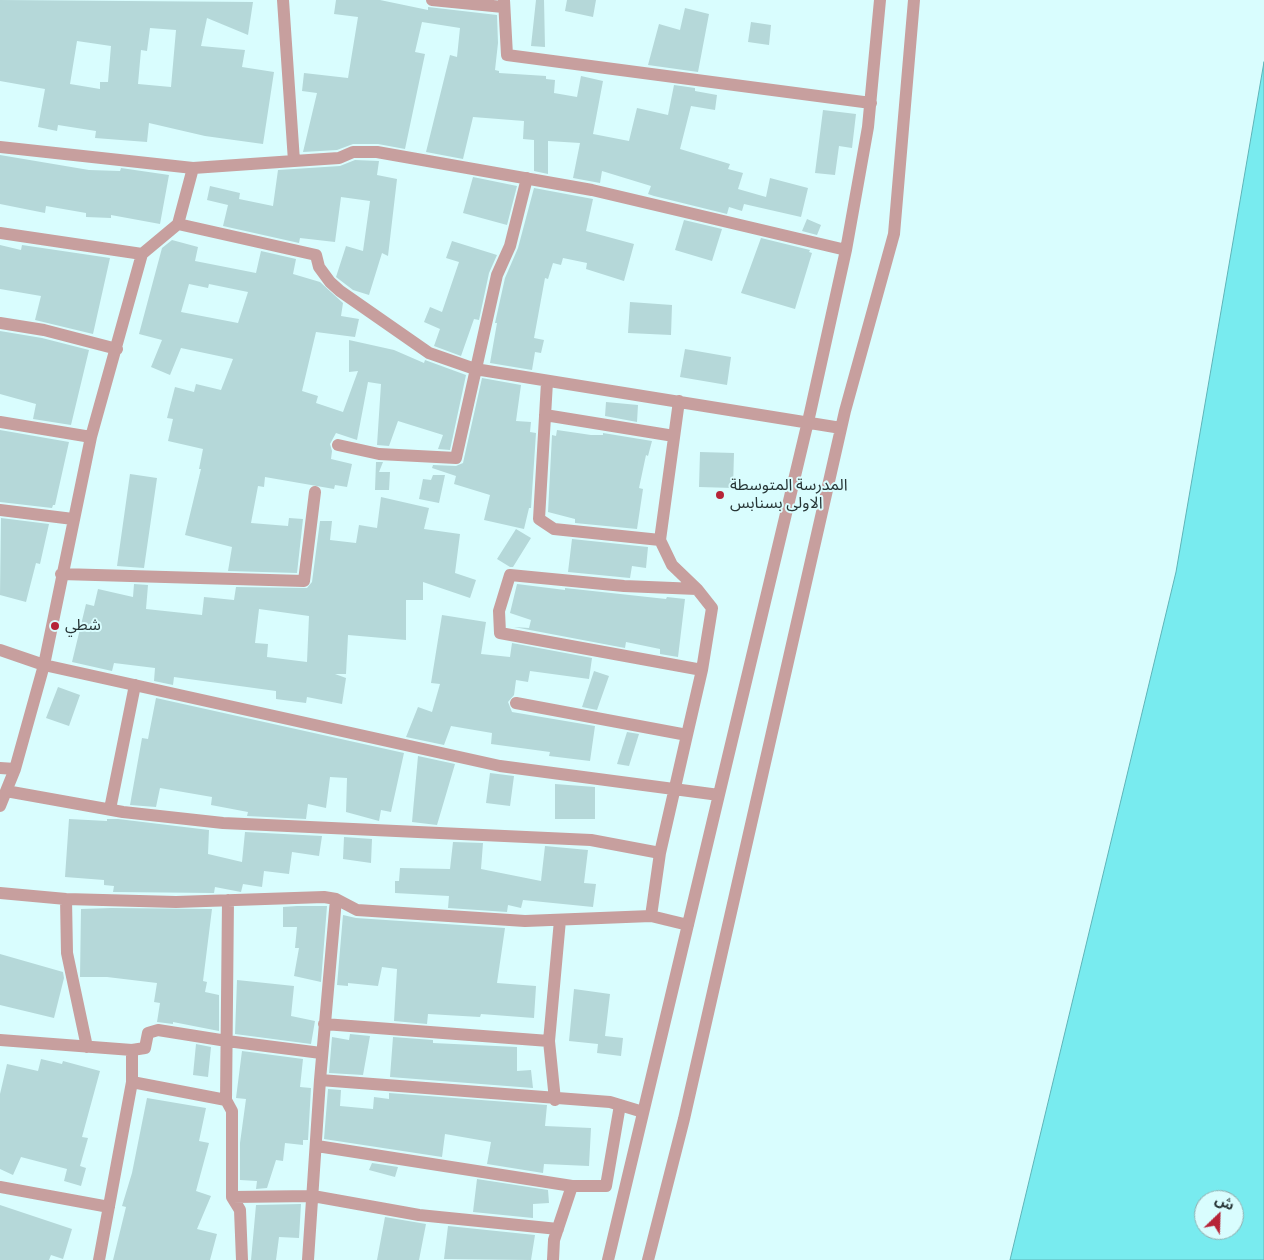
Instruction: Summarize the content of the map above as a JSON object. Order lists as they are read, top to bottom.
{
  "places": ["المدرسة المتوسطة الاولى بسنابس", "شطي"],
  "north": "top right"
}
